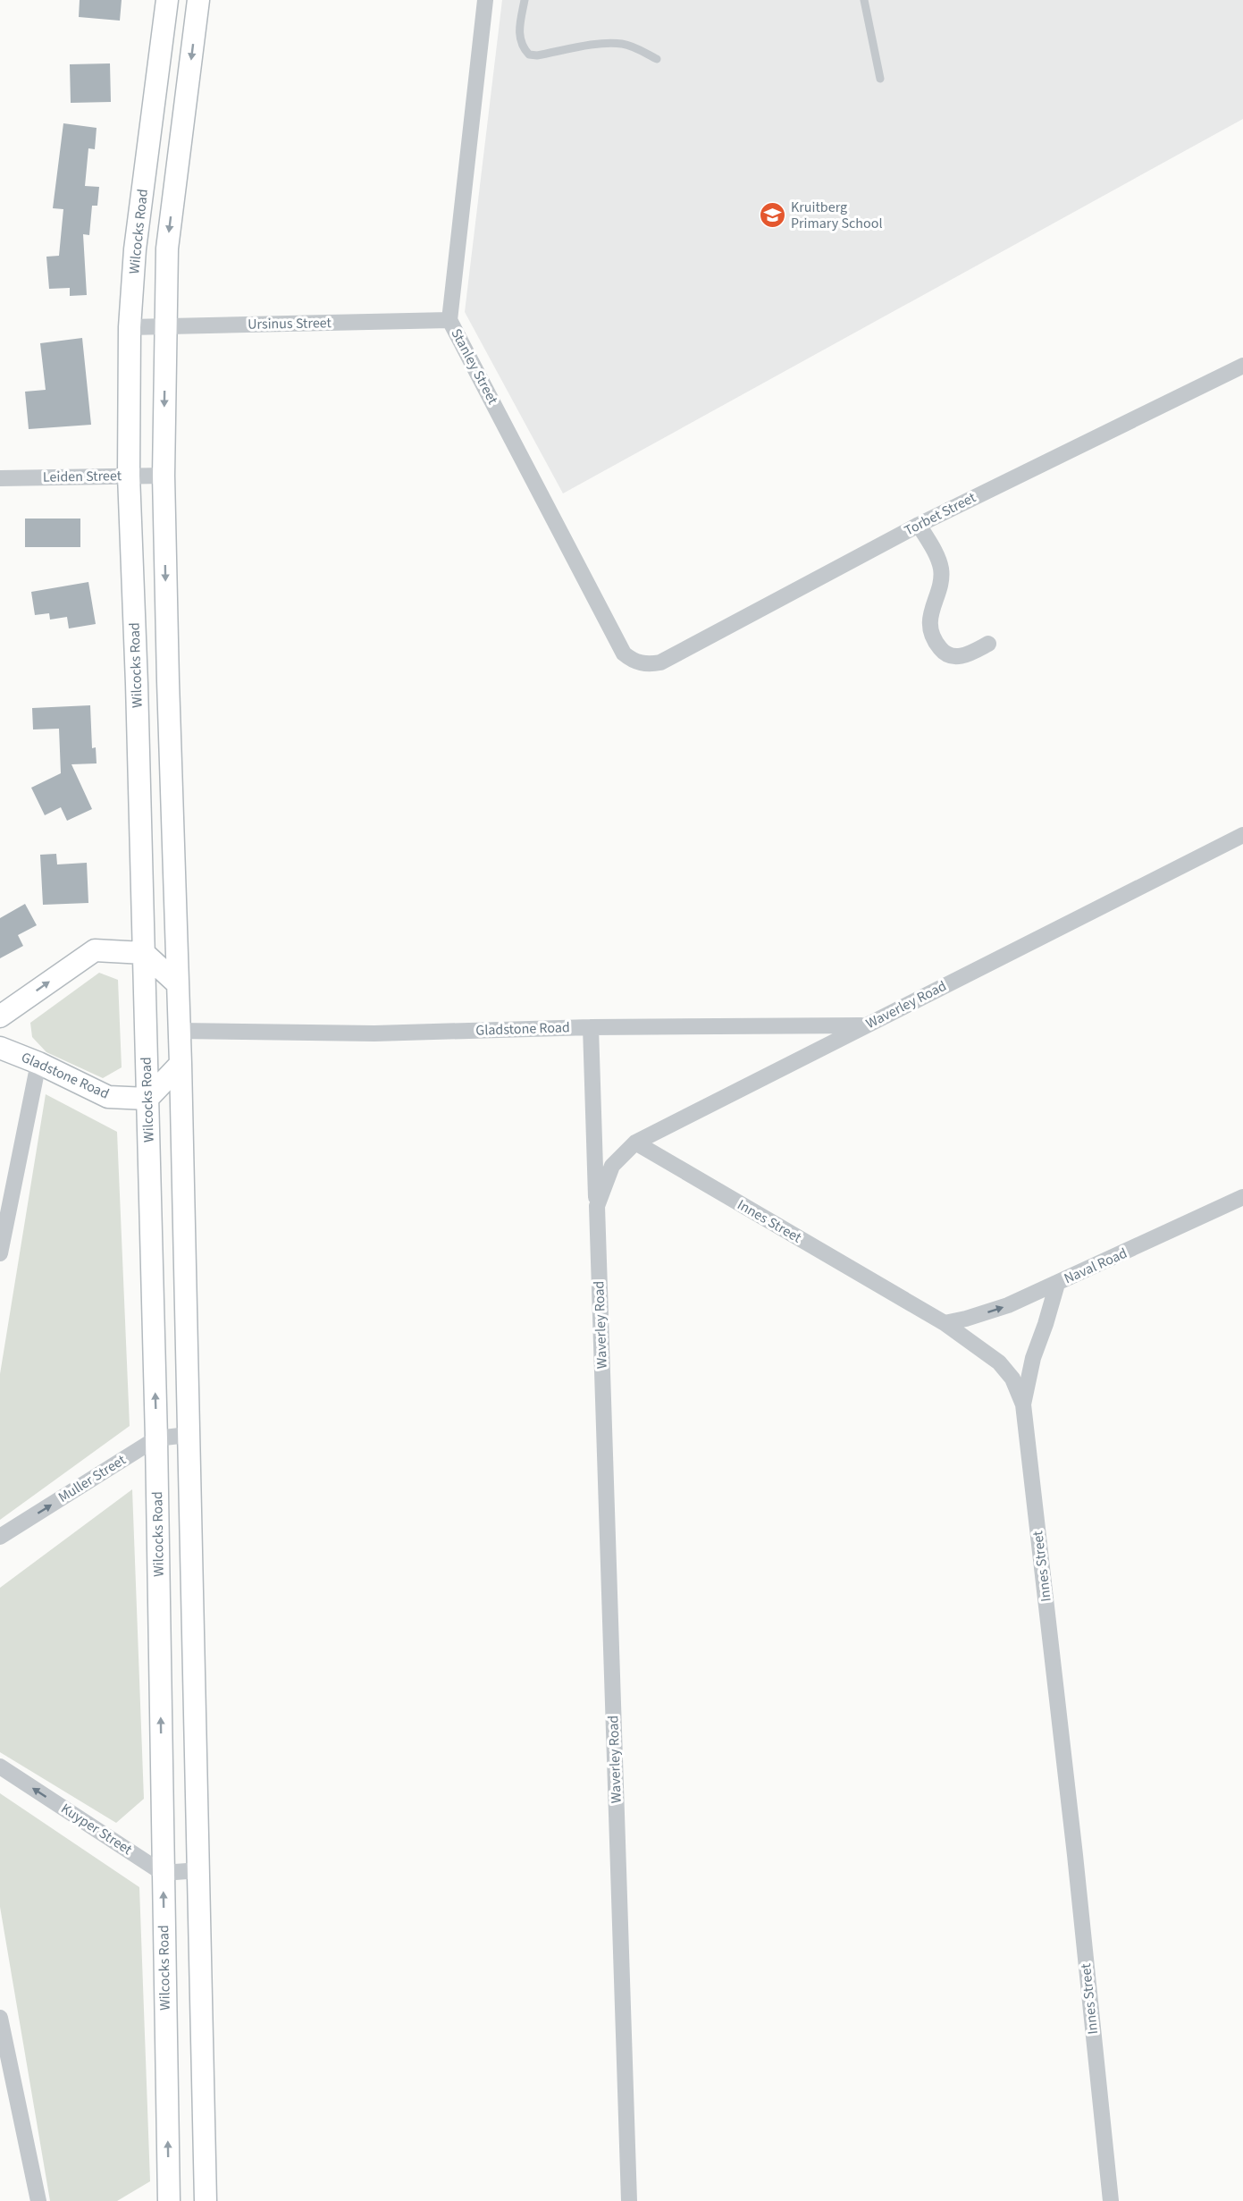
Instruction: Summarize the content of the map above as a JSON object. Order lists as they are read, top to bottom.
{
  "streets": {
    "street": [
      "Wilcocks Road",
      "Ursinus Street",
      "Stanley Street",
      "Leiden Street",
      "Torbet Street",
      "Waverley Road",
      "Gladstone Road",
      "Innes Street",
      "Naval Road",
      "Muller Street",
      "Kuyper Street"
    ]
  },
  "crossings": [
    ["Wilcocks Road", "Ursinus Street"],
    ["Wilcocks Road", "Leiden Street"],
    ["Wilcocks Road", "Gladstone Road"],
    ["Wilcocks Road", "Muller Street"],
    ["Wilcocks Road", "Kuyper Street"],
    ["Ursinus Street", "Stanley Street"],
    ["Stanley Street", "Torbet Street"],
    ["Waverley Road", "Gladstone Road"],
    ["Waverley Road", "Innes Street"],
    ["Innes Street", "Naval Road"]
  ],
  "one_way": ["Naval Road", "Muller Street", "Kuyper Street"],
  "places": {
    "school or university": ["Kruitberg Primary School"]
  }
}
